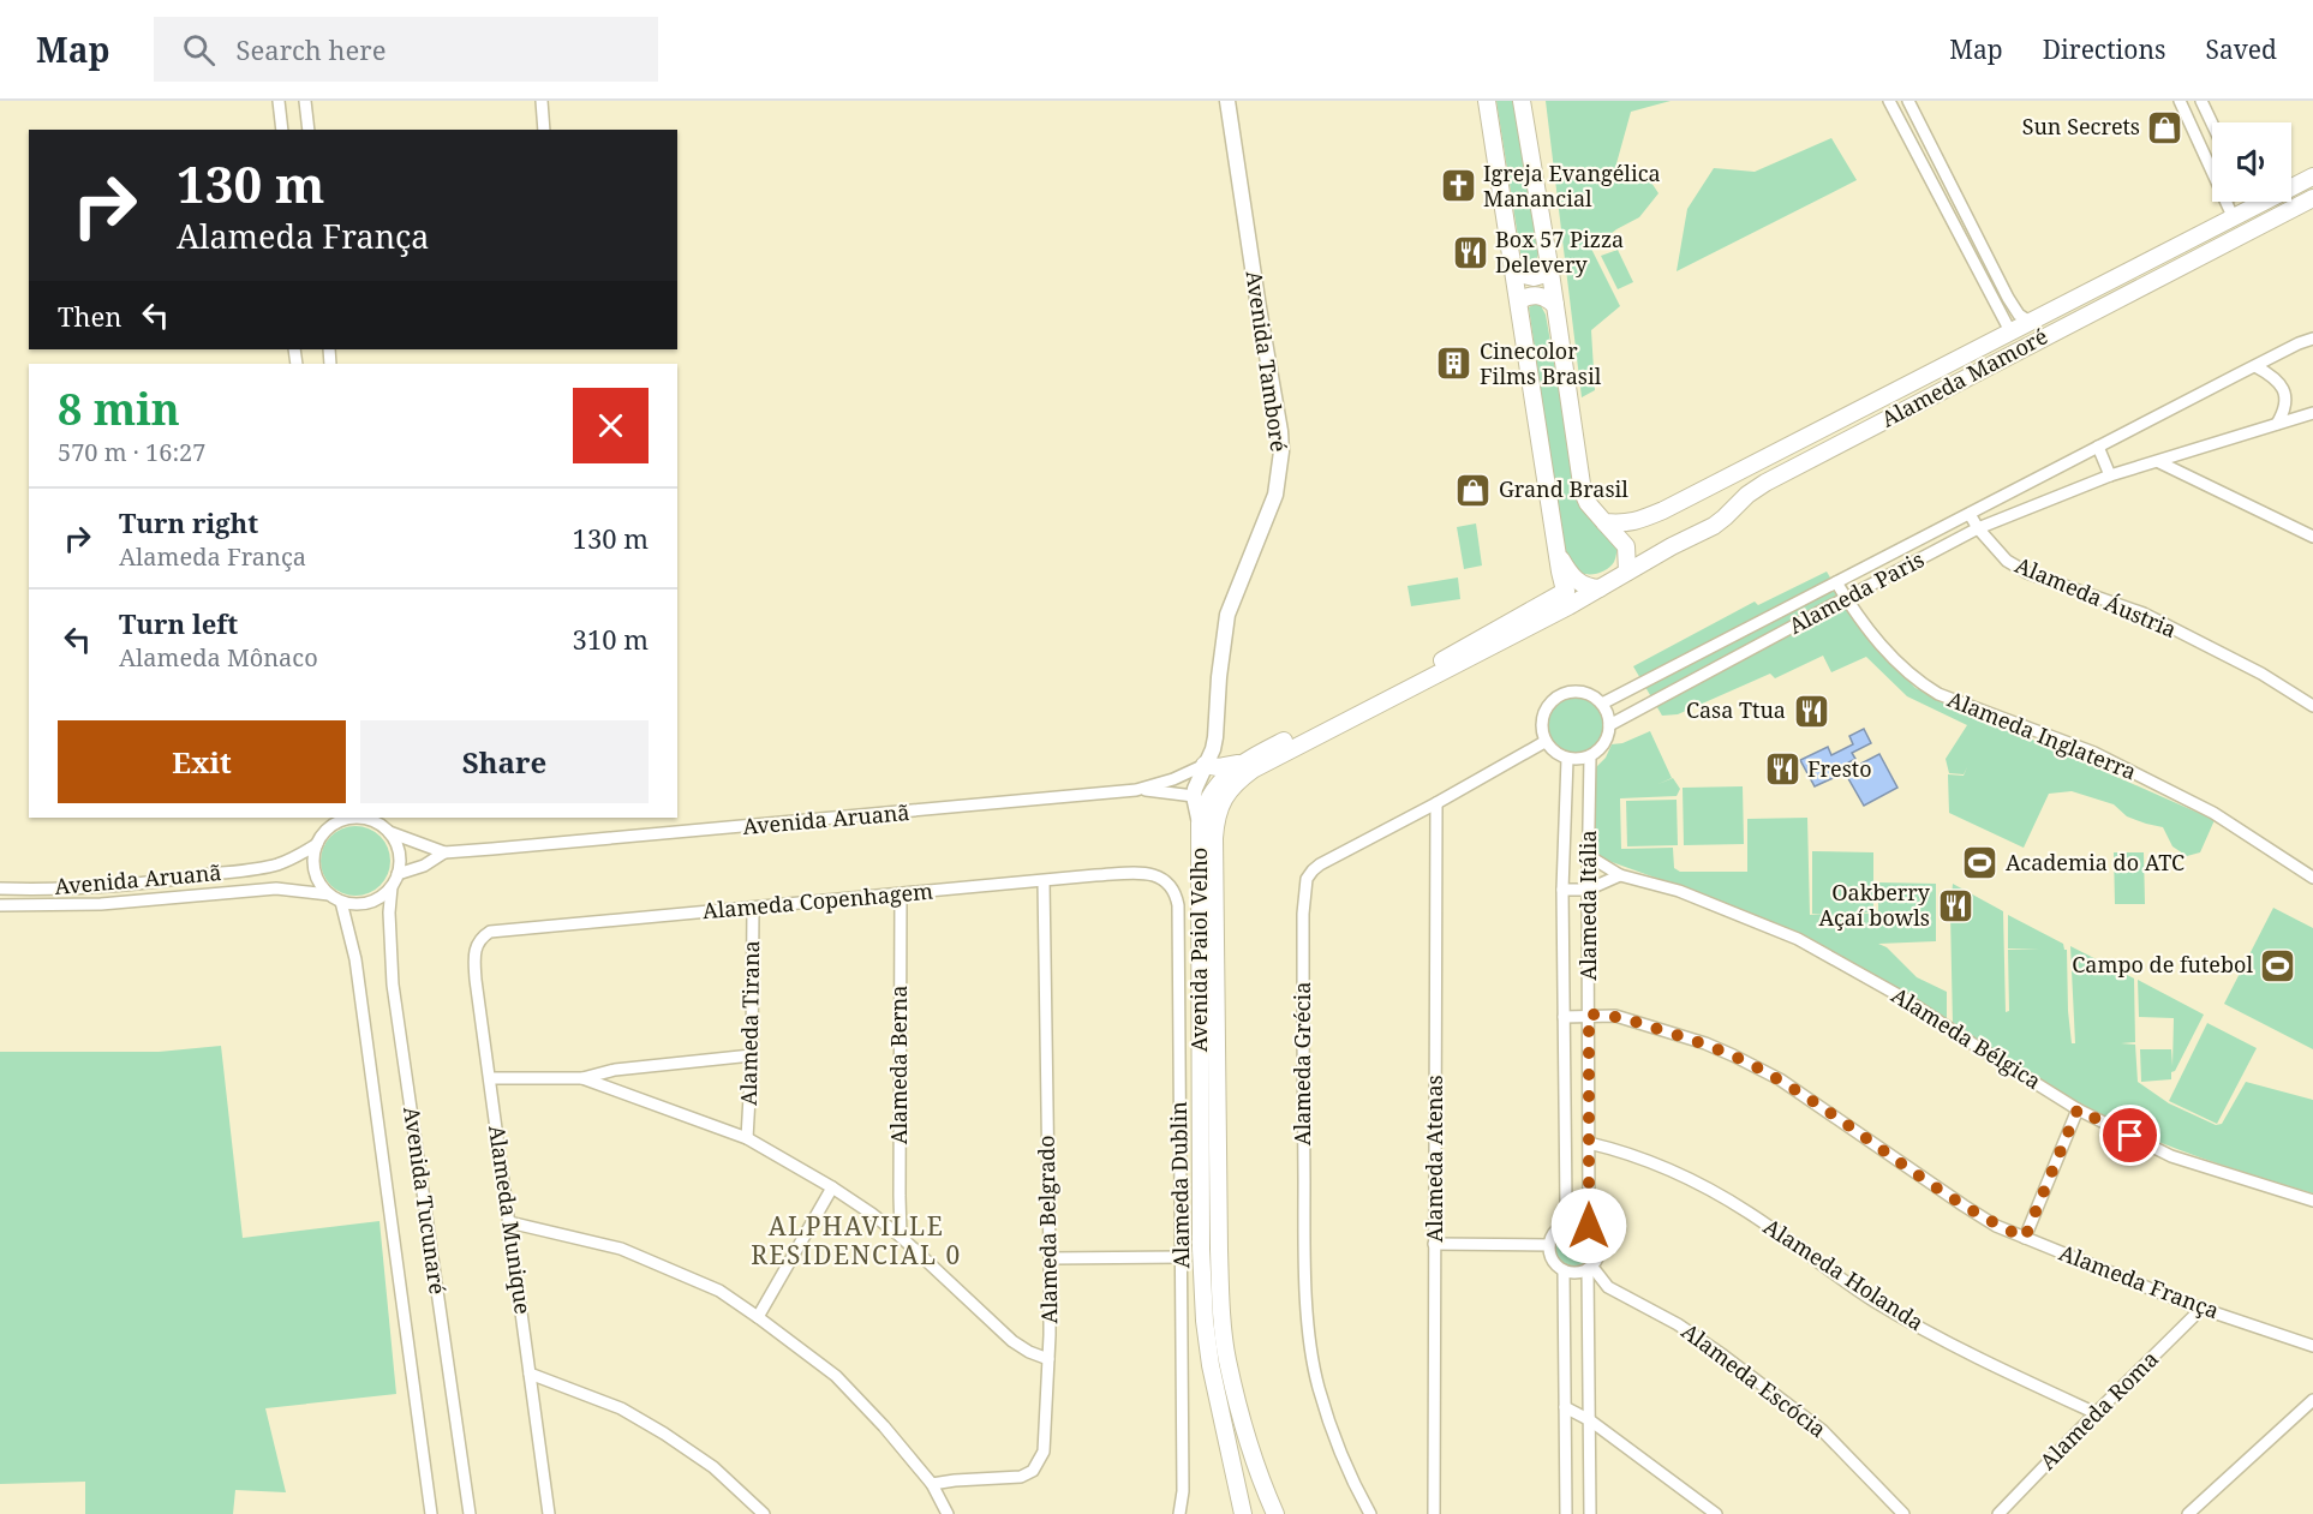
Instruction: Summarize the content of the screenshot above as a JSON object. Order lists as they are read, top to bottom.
{
  "streets": {
    "main road": ["Alameda Mamoré", "Avenida Paiol Velho"],
    "street": [
      "Avenida Tamboré",
      "Alameda Paris",
      "Alameda Áustria",
      "Alameda Inglaterra",
      "Avenida Aruanã",
      "Alameda Copenhagem",
      "Alameda Itália",
      "Alameda Tirana",
      "Alameda Bélgica",
      "Alameda Grécia",
      "Alameda Berna",
      "Alameda Atenas",
      "Alameda Dublin",
      "Avenida Tucunaré",
      "Alameda Munique",
      "Alameda Belgrado",
      "Alameda Holanda",
      "Alameda França",
      "Alameda Escócia",
      "Alameda Roma"
    ]
  },
  "crossings": [
    ["Avenida Tamboré", "Avenida Aruanã"],
    ["Alameda Mamoré", "Avenida Paiol Velho"],
    ["Alameda Paris", "Alameda Áustria"],
    ["Alameda Paris", "Alameda Inglaterra"],
    ["Alameda Paris", "Alameda Itália"],
    ["Alameda Paris", "Alameda Grécia"],
    ["Avenida Aruanã", "Avenida Tucunaré"],
    ["Alameda Copenhagem", "Alameda Tirana"],
    ["Alameda Copenhagem", "Alameda Berna"],
    ["Alameda Copenhagem", "Alameda Dublin"],
    ["Alameda Copenhagem", "Alameda Munique"],
    ["Alameda Copenhagem", "Alameda Belgrado"],
    ["Alameda Itália", "Alameda Bélgica"],
    ["Alameda Itália", "Alameda Grécia"],
    ["Alameda Itália", "Alameda Holanda"],
    ["Alameda Itália", "Alameda França"],
    ["Alameda Itália", "Alameda Escócia"],
    ["Alameda Grécia", "Alameda Atenas"],
    ["Alameda Holanda", "Alameda Roma"],
    ["Alameda França", "Alameda Roma"]
  ],
  "districts": ["ALPHAVILLE RESIDENCIAL 0"],
  "places": {
    "shop": ["Sun Secrets", "Grand Brasil"],
    "church": ["Igreja Evangélica Manancial"],
    "restaurant": [
      "Box 57 Pizza Delevery",
      "Casa Ttua",
      "Fresto",
      "Oakberry Açaí bowls"
    ],
    "building": ["Cinecolor Films Brasil"],
    "sports": ["Academia do ATC", "Campo de futebol"]
  },
  "page": {
    "header": "Map",
    "search": "Search here",
    "nav": ["Map", "Directions", "Saved"],
    "turn": ["130 m", "Alameda França"],
    "then": "Then",
    "heading": ["8 min", "570 m · 16:27"],
    "list": [
      {
        "name": "Turn right",
        "note": "Alameda França",
        "value": "130 m"
      },
      {
        "name": "Turn left",
        "note": "Alameda Mônaco",
        "value": "310 m"
      }
    ],
    "buttons": ["Exit", "Share"]
  }
}
